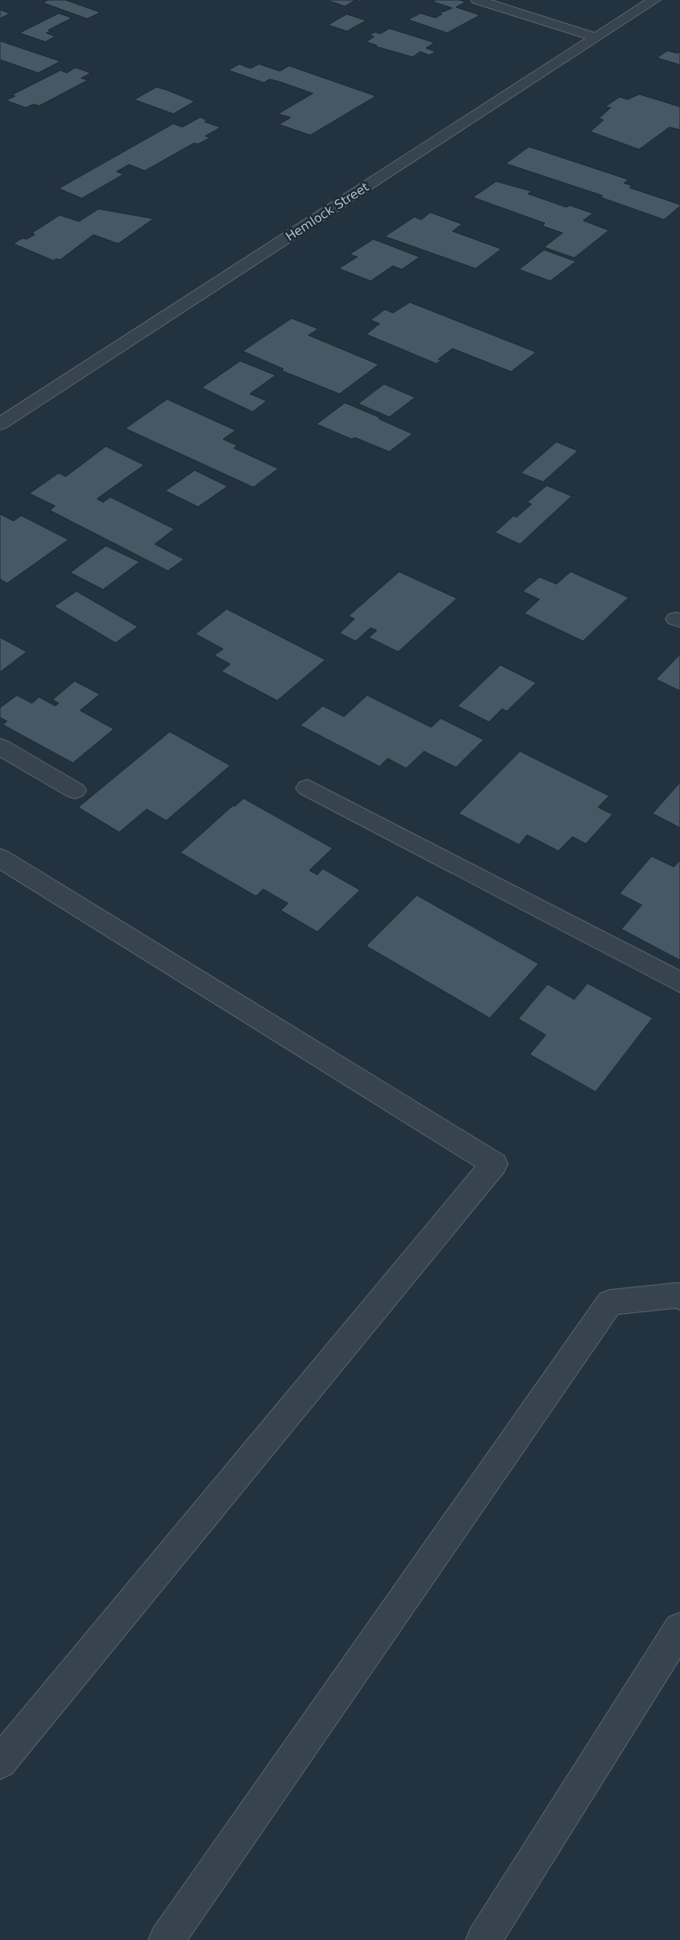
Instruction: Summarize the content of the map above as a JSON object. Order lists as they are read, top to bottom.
{
  "streets": {
    "street": ["Hemlock Street"]
  }
}
